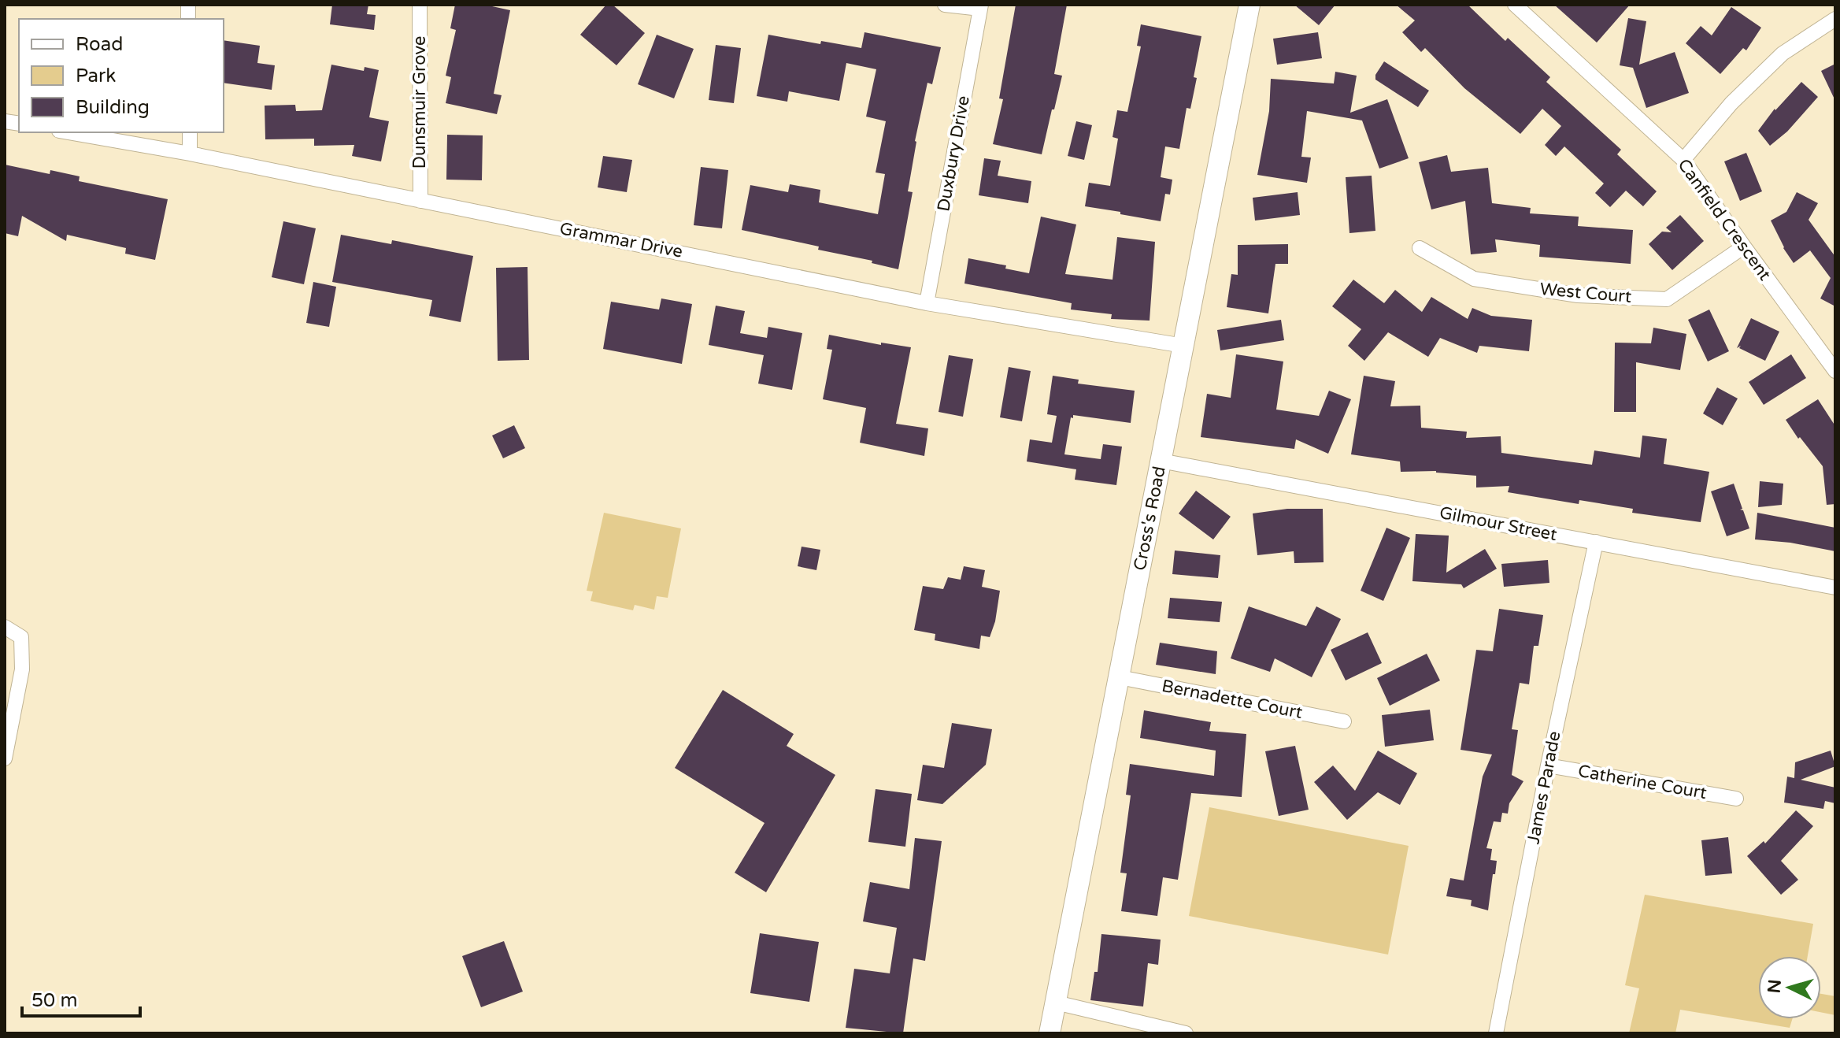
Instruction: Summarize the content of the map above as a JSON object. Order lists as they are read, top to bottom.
{
  "streets": {
    "street": [
      "Dunsmuir Grove",
      "Duxbury Drive",
      "Canfield Crescent",
      "Grammar Drive",
      "West Court",
      "Cross's Road",
      "Gilmour Street",
      "Bernadette Court",
      "Catherine Court",
      "James Parade"
    ]
  },
  "crossings": [
    ["Dunsmuir Grove", "Grammar Drive"],
    ["Duxbury Drive", "Grammar Drive"],
    ["Canfield Crescent", "West Court"],
    ["Grammar Drive", "Cross's Road"],
    ["Cross's Road", "Gilmour Street"],
    ["Cross's Road", "Bernadette Court"],
    ["Gilmour Street", "James Parade"],
    ["Catherine Court", "James Parade"]
  ],
  "legend": ["Road", "Park", "Building"],
  "scale_bar": "50 m",
  "north": "left"
}
